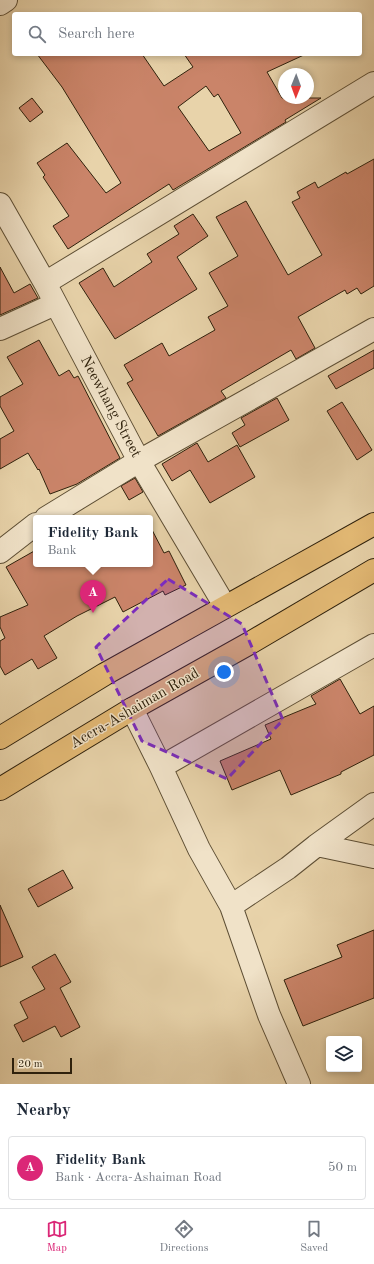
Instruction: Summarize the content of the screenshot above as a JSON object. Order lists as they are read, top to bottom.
{
  "streets": {
    "main road": ["Accra-Ashaiman Road"],
    "street": ["Neewhang Street"]
  },
  "scale_bar": "20 m",
  "north": "bottom",
  "page": {
    "search": "Search here",
    "popup": ["Fidelity Bank", "Bank"],
    "pins": "A",
    "scale": "20 m",
    "heading": "Nearby",
    "list": [
      {
        "mark": "A",
        "name": "Fidelity Bank",
        "note": "Bank · Accra-Ashaiman Road",
        "value": "50 m"
      }
    ],
    "nav": ["Map", "Directions", "Saved"]
  }
}
